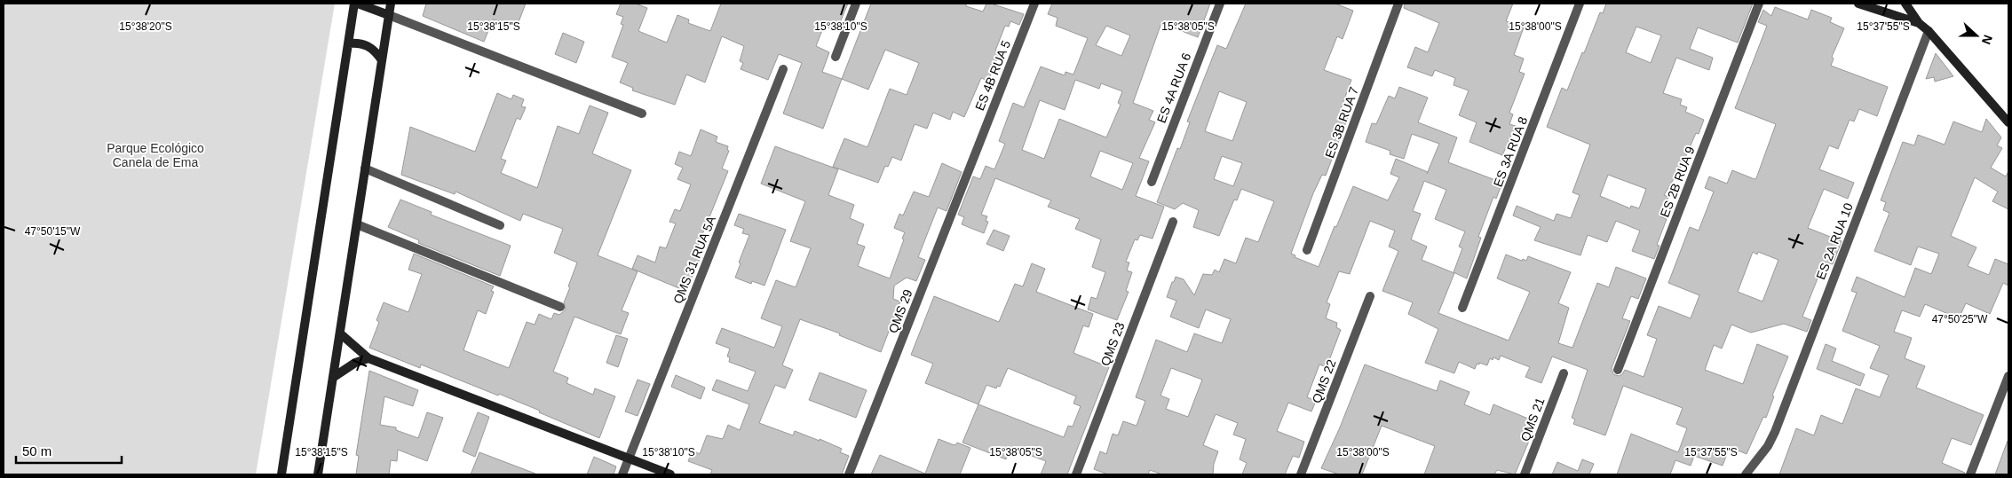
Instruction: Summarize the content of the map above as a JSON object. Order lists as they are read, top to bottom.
{
  "streets": {
    "street": [
      "ES 4B RUA 5",
      "ES 4A RUA 6",
      "ES 3B RUA 7",
      "ES 3A RUA 8",
      "ES 2B RUA 9",
      "ES 2A RUA 10",
      "QMS 31 RUA 5A",
      "QMS 29",
      "QMS 23",
      "QMS 22",
      "QMS 21"
    ]
  },
  "crossings": [
    ["ES 4B RUA 5", "QMS 29"]
  ],
  "parks": ["Parque Ecológico Canela de Ema"],
  "scale_bar": "50 m",
  "north": "right",
  "coordinates": [
    "15°38'10\"S",
    "15°38'05\"S",
    "15°38'20\"S",
    "15°38'15\"S",
    "15°38'00\"S",
    "15°37'55\"S",
    "47°50'15\"W",
    "47°50'25\"W"
  ]
}
